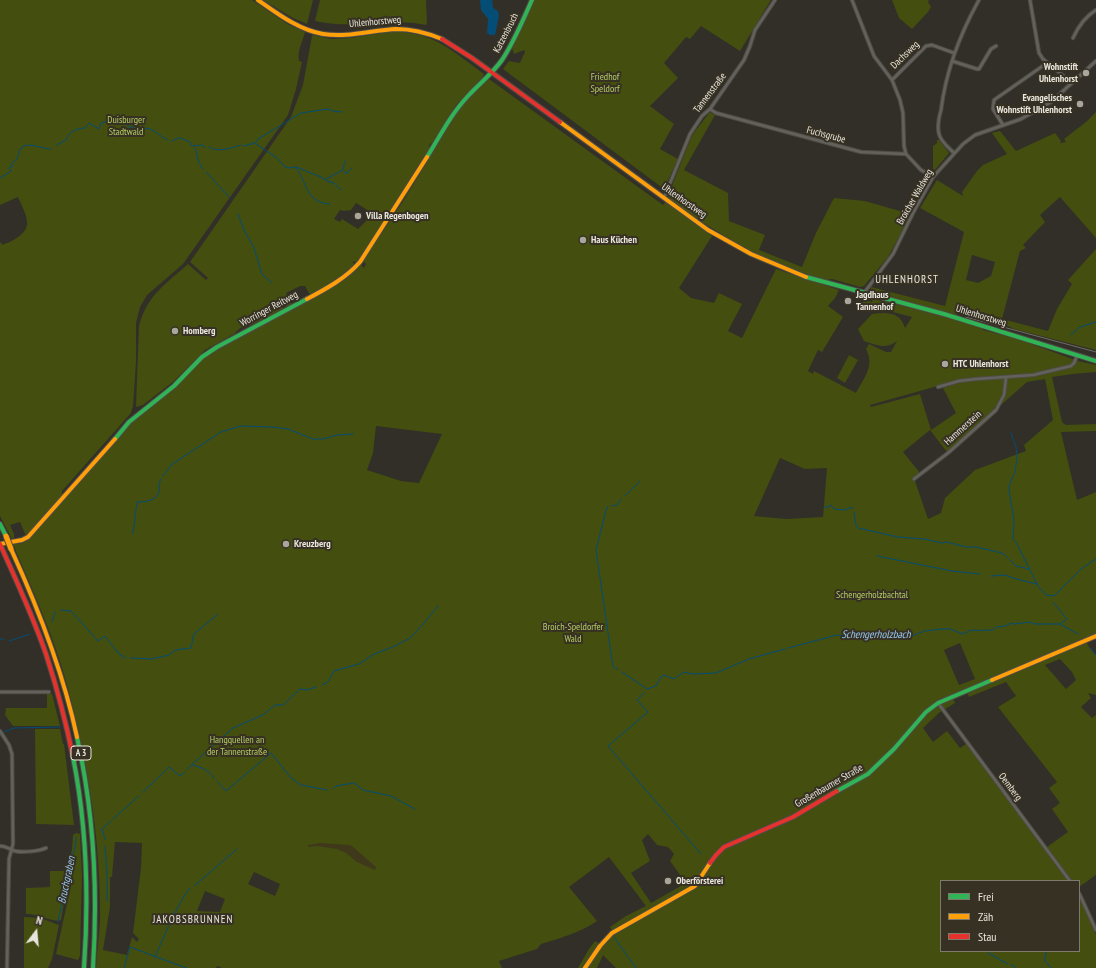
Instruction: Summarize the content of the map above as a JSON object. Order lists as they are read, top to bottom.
{
  "streets": {
    "main road": [
      "Uhlenhorstweg",
      "Katzenbruch",
      "Worringer Reitweg",
      "A 3",
      "Großenbaumer Straße"
    ],
    "street": [
      "Dachsweg",
      "Tannenstraße",
      "Fuchsgrube",
      "Broicher Waldweg",
      "Hammerstein",
      "Oemberg"
    ]
  },
  "crossings": [
    ["Uhlenhorstweg", "Katzenbruch"],
    ["Uhlenhorstweg", "Tannenstraße"],
    ["Uhlenhorstweg", "Broicher Waldweg"],
    ["Uhlenhorstweg", "Worringer Reitweg"],
    ["Katzenbruch", "Worringer Reitweg"],
    ["Tannenstraße", "Fuchsgrube"],
    ["Worringer Reitweg", "A 3"],
    ["Großenbaumer Straße", "Oemberg"]
  ],
  "districts": ["UHLENHORST", "JAKOBSBRUNNEN"],
  "water": ["Schengerholzbach", "Bruchgraben"],
  "parks": [
    "Friedhof Speldorf",
    "Duisburger Stadtwald",
    "Schengerholzbachtal",
    "Broich-Speldorfer Wald",
    "Hangquellen an der Tannenstraße"
  ],
  "places": [
    "Wohnstift Uhlenhorst",
    "Evangelisches Wohnstift Uhlenhorst",
    "Villa Regenbogen",
    "Haus Küchen",
    "Jagdhaus Tannenhof",
    "Homberg",
    "HTC Uhlenhorst",
    "Kreuzberg",
    "Oberförsterei"
  ],
  "legend": ["Frei", "Zäh", "Stau"],
  "north": "top"
}
